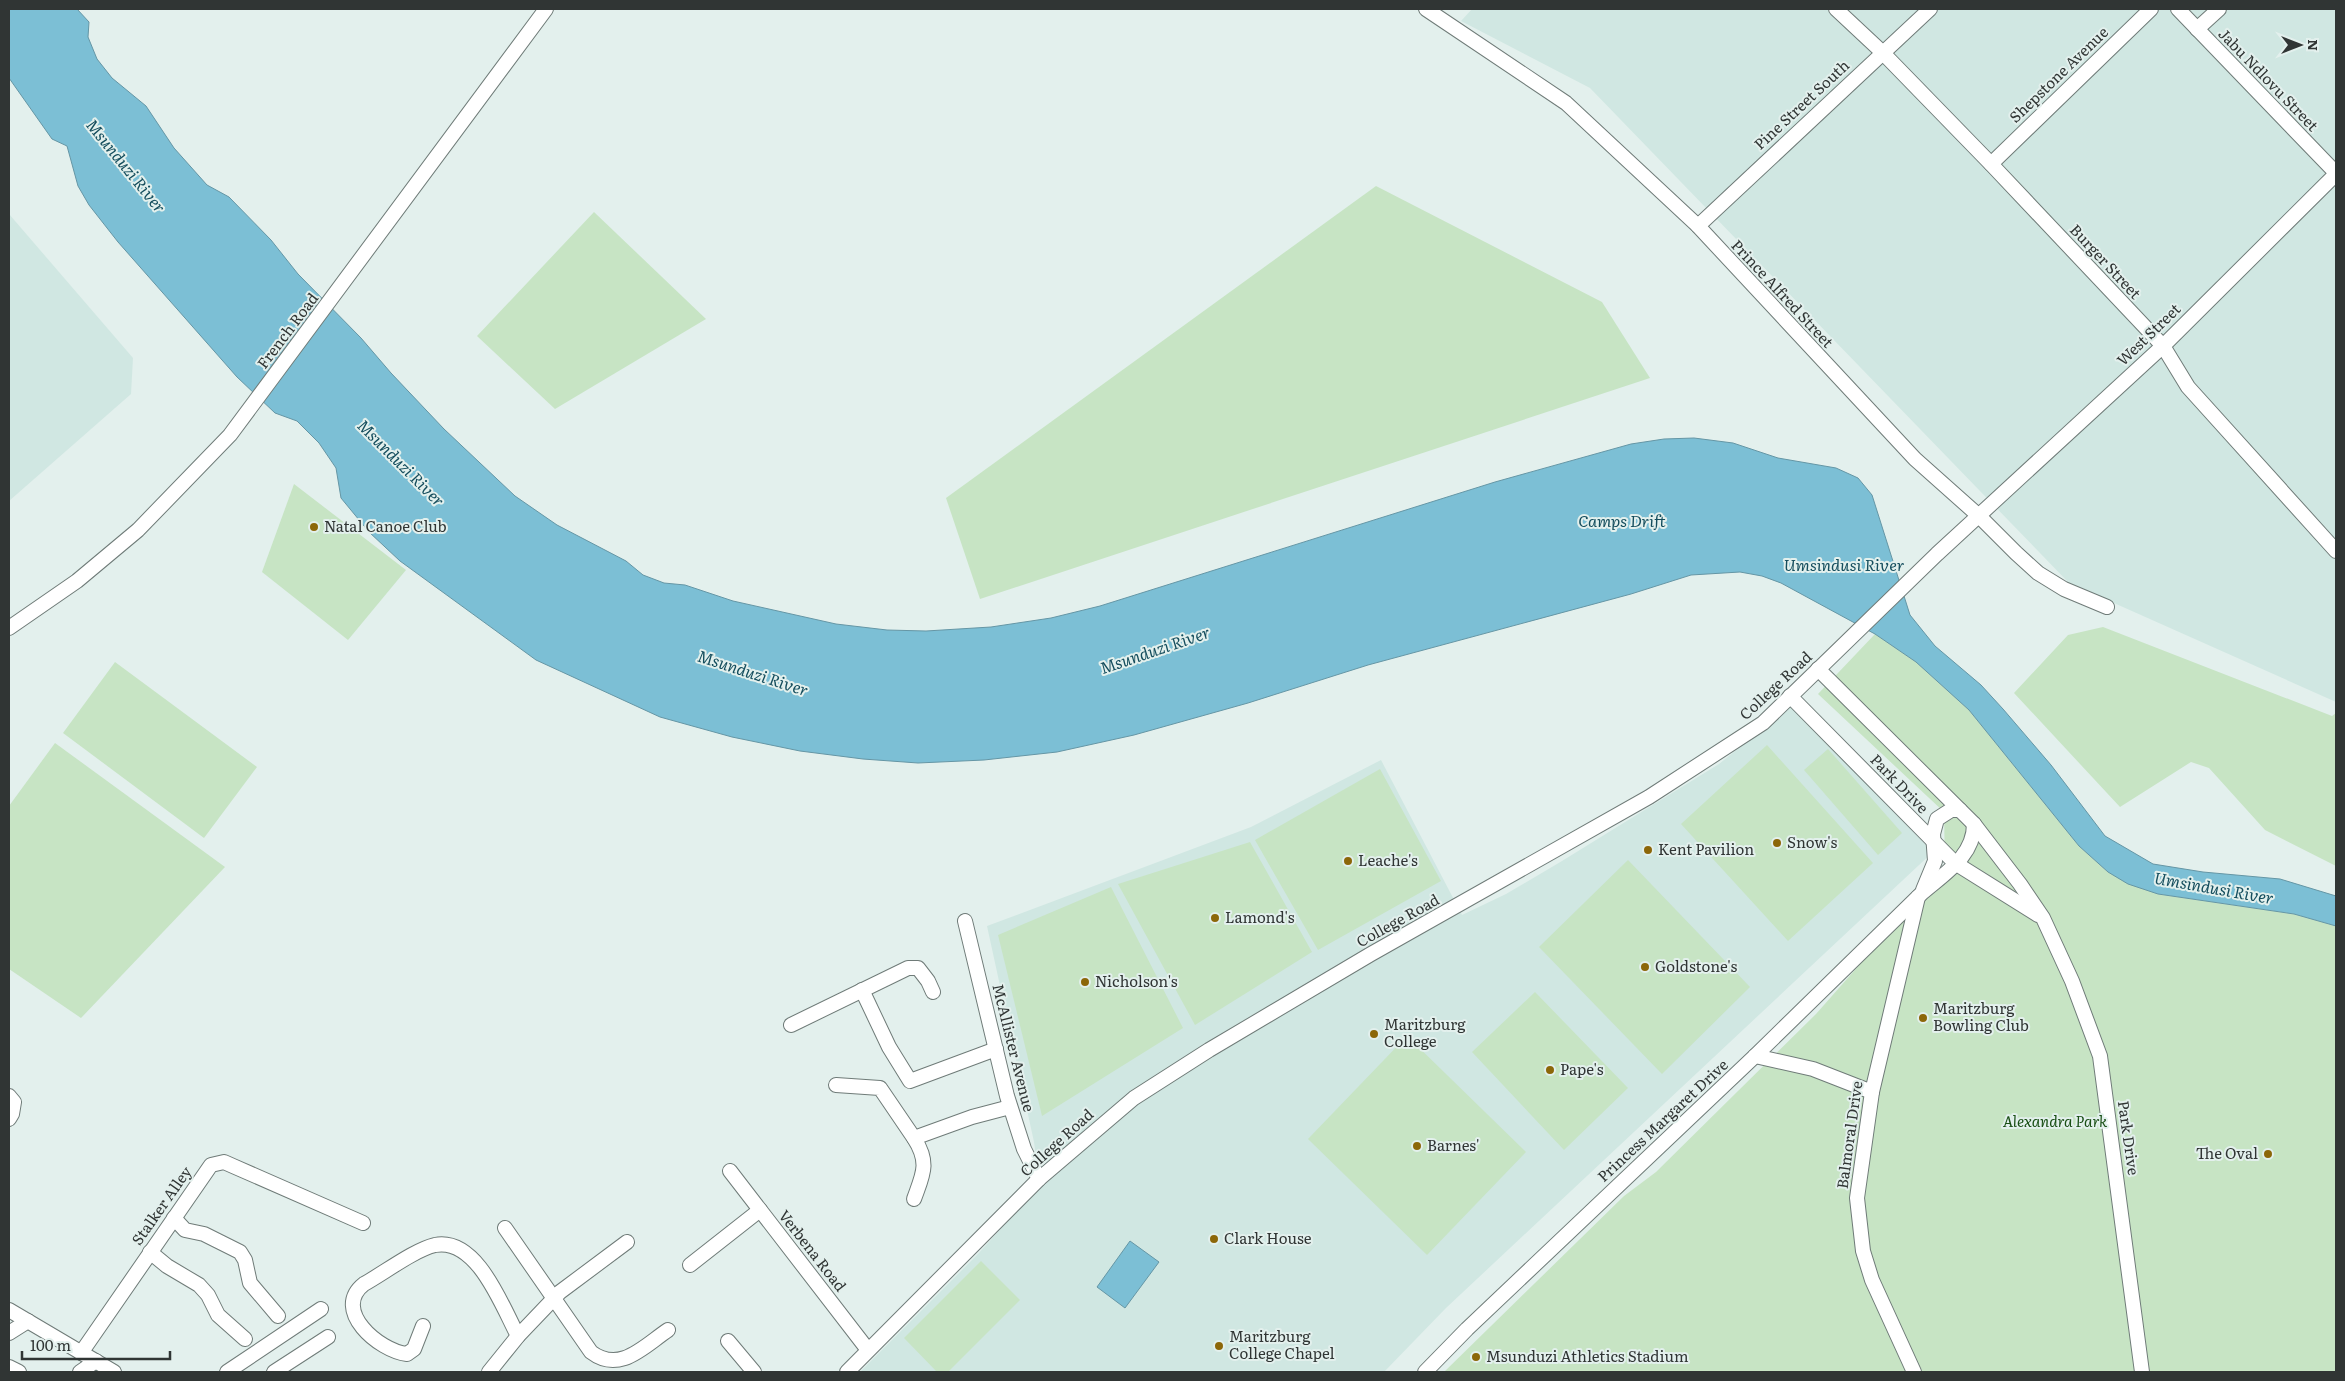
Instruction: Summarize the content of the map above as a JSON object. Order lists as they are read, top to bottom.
{
  "streets": {
    "street": [
      "Shepstone Avenue",
      "Jabu Ndlovu Street",
      "Pine Street South",
      "Burger Street",
      "Prince Alfred Street",
      "French Road",
      "West Street",
      "College Road",
      "Park Drive",
      "McAllister Avenue",
      "Princess Margaret Drive",
      "Balmoral Drive",
      "Stalker Alley",
      "Verbena Road"
    ]
  },
  "crossings": [
    ["Shepstone Avenue", "Burger Street"],
    ["Jabu Ndlovu Street", "West Street"],
    ["Pine Street South", "Burger Street"],
    ["Pine Street South", "Prince Alfred Street"],
    ["Burger Street", "West Street"],
    ["Prince Alfred Street", "West Street"],
    ["Prince Alfred Street", "College Road"],
    ["West Street", "College Road"],
    ["College Road", "Park Drive"],
    ["College Road", "McAllister Avenue"],
    ["College Road", "Verbena Road"],
    ["Park Drive", "Princess Margaret Drive"],
    ["Princess Margaret Drive", "Balmoral Drive"]
  ],
  "water": ["Msunduzi River", "Camps Drift", "Umsindusi River"],
  "parks": ["Alexandra Park"],
  "places": [
    "Natal Canoe Club",
    "Snow's",
    "Kent Pavilion",
    "Leache's",
    "Lamond's",
    "Goldstone's",
    "Nicholson's",
    "Maritzburg Bowling Club",
    "Maritzburg College",
    "Pape's",
    "Barnes'",
    "The Oval",
    "Clark House",
    "Maritzburg College Chapel",
    "Msunduzi Athletics Stadium"
  ],
  "scale_bar": "100 m",
  "north": "right"
}
